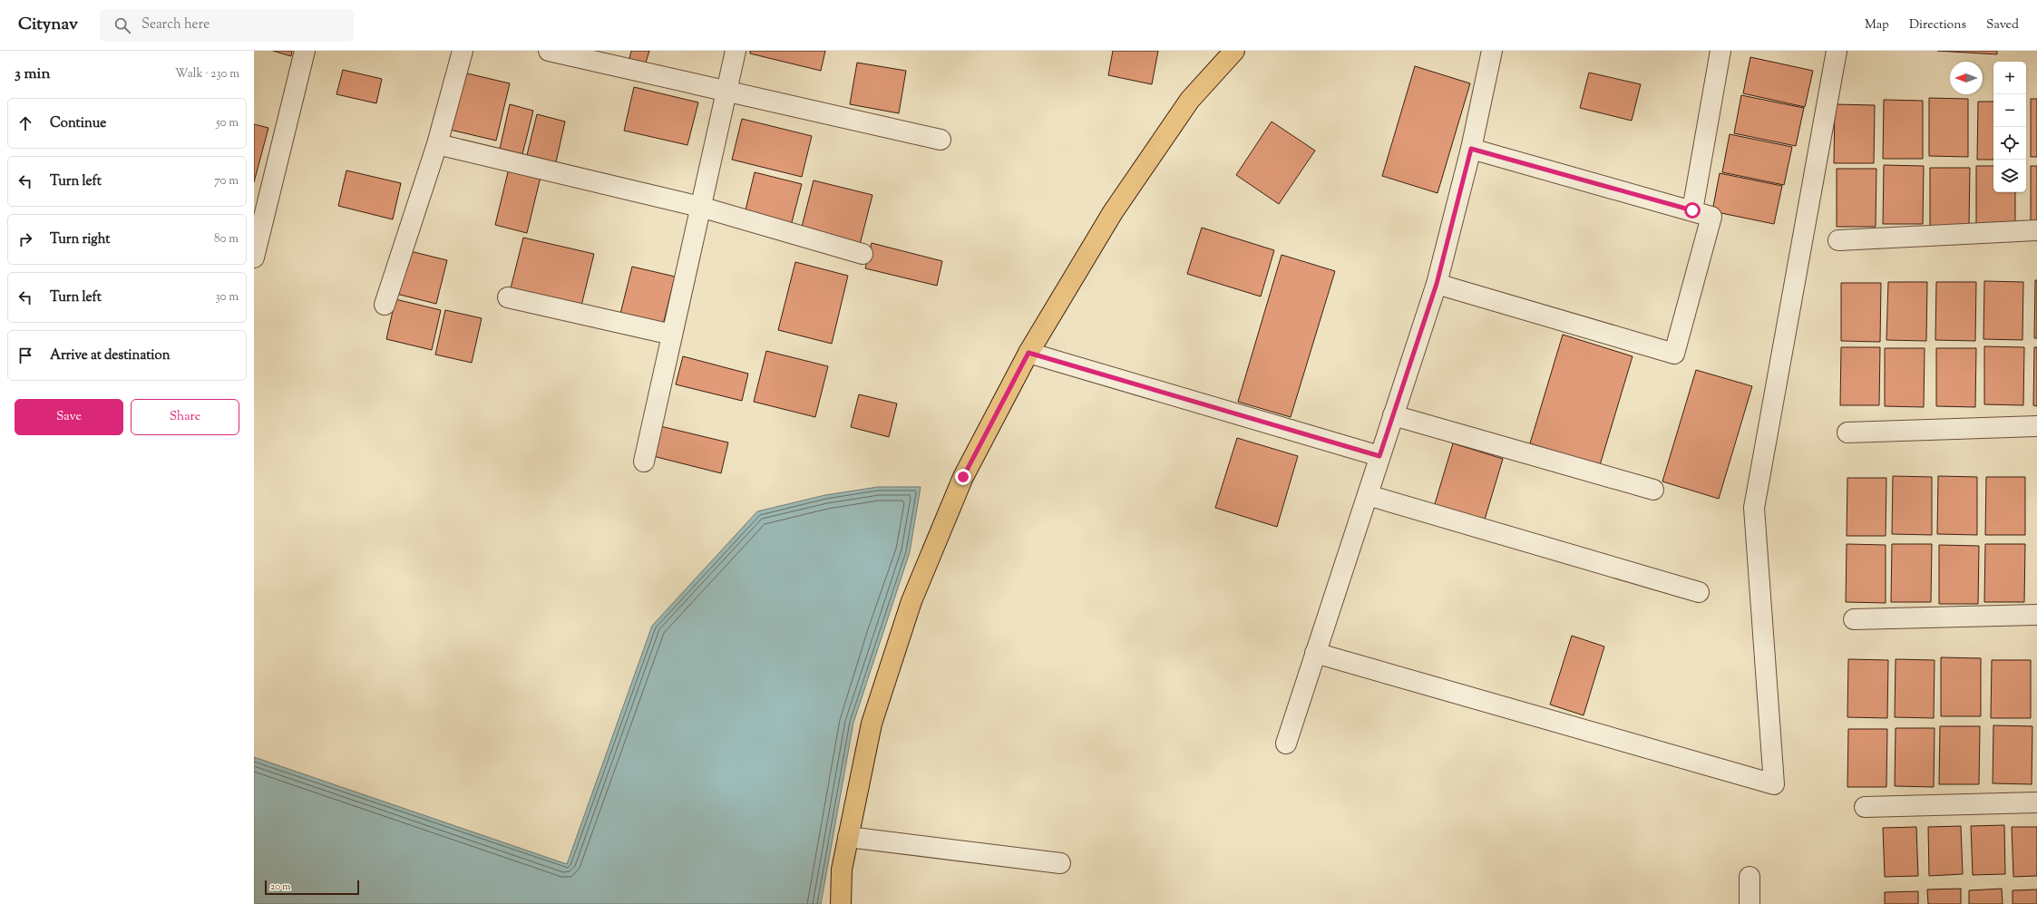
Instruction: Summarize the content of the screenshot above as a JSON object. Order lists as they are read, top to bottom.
{
  "scale_bar": "20 m",
  "north": "left",
  "page": {
    "header": "Citynav",
    "search": "Search here",
    "nav": ["Map", "Directions", "Saved"],
    "heading": ["3 min", "Walk · 230 m"],
    "map_buttons": ["+", "−"],
    "list": [
      ["Continue", "50 m"],
      ["Turn left", "70 m"],
      ["Turn right", "80 m"],
      ["Turn left", "30 m"],
      "Arrive at destination"
    ],
    "buttons": ["Save", "Share"],
    "scale": "20 m"
  }
}
